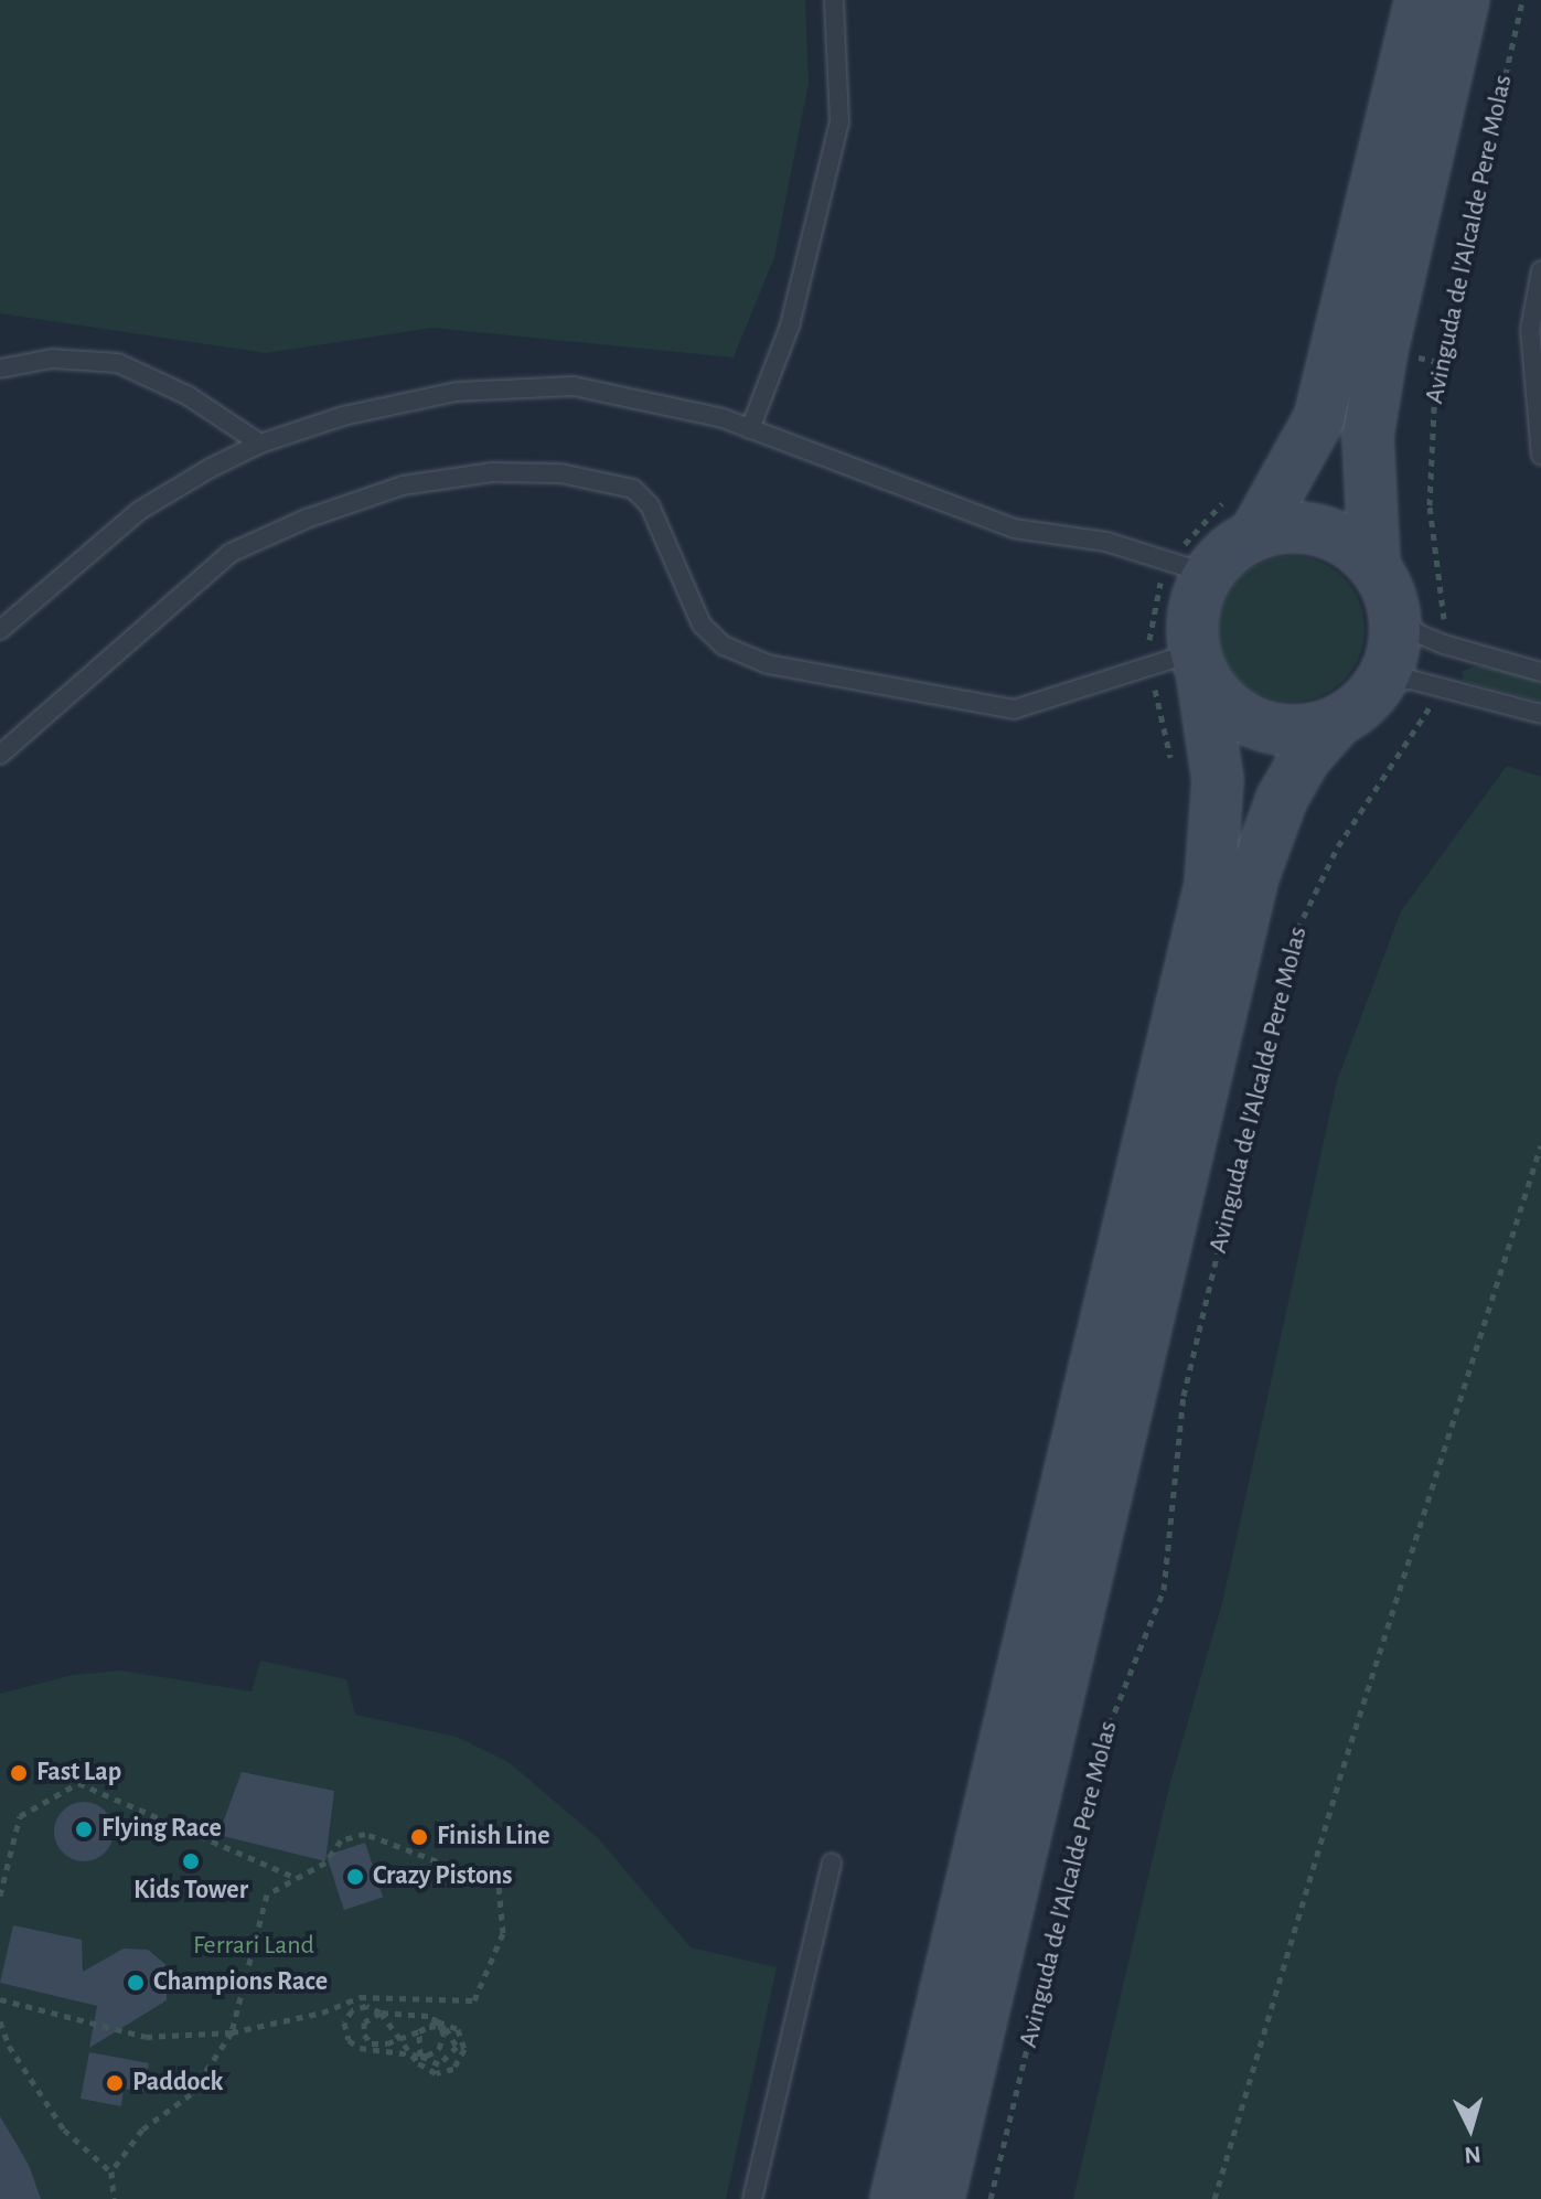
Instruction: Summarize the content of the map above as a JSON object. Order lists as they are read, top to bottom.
{
  "streets": {
    "street": ["Avinguda de l'Alcalde Pere Molas"]
  },
  "parks": ["Ferrari Land"],
  "places": [
    "Fast Lap",
    "Flying Race",
    "Finish Line",
    "Kids Tower",
    "Crazy Pistons",
    "Champions Race",
    "Paddock"
  ],
  "north": "bottom"
}
